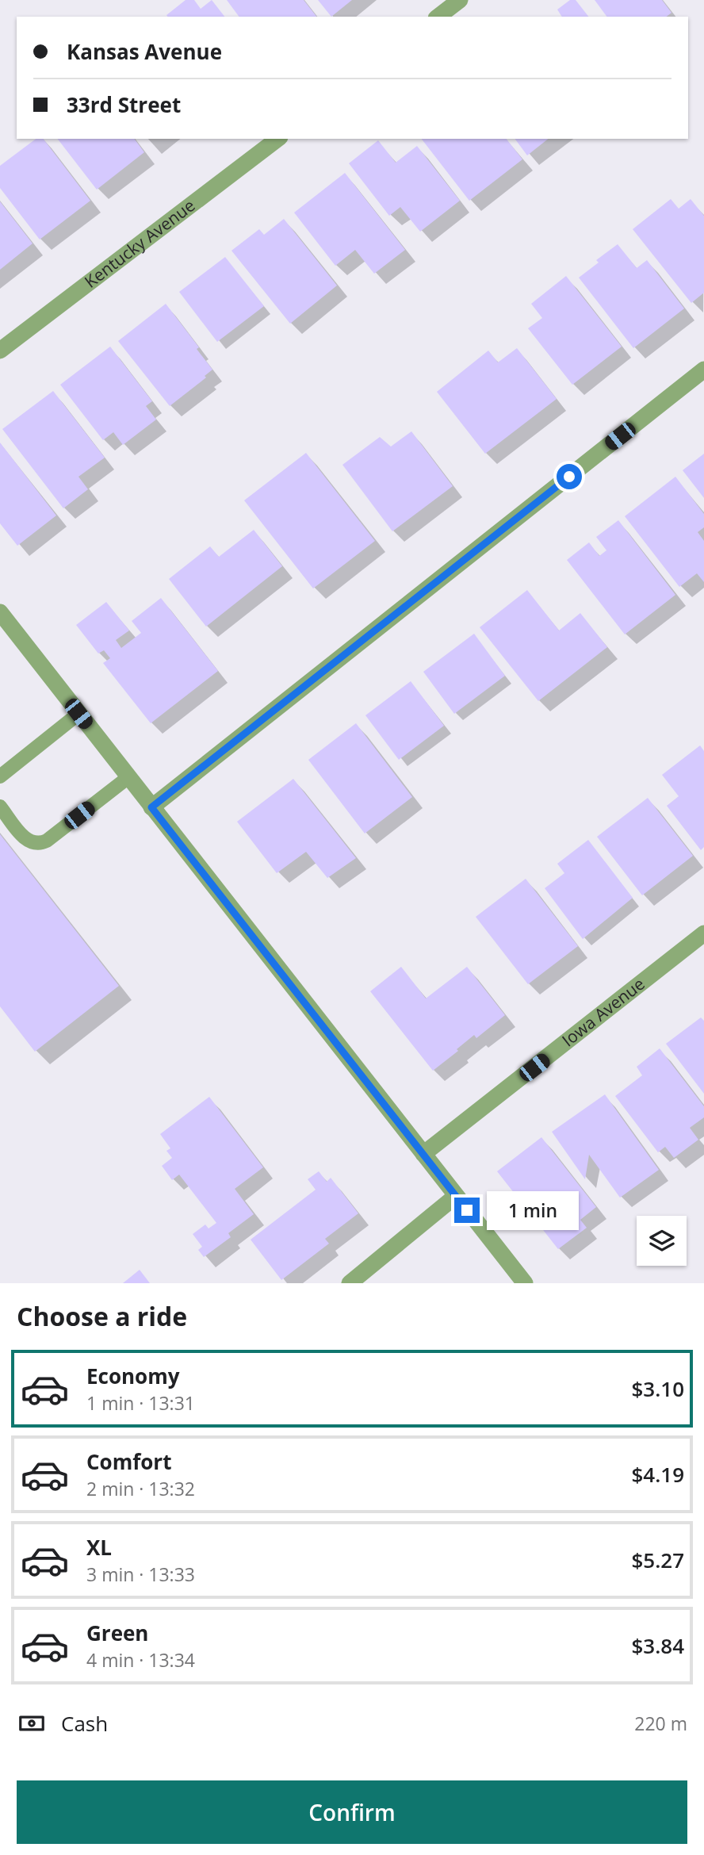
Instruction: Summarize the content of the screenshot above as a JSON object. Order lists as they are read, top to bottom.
{
  "streets": {
    "street": ["Kentucky Avenue", "Iowa Avenue"]
  },
  "page": {
    "banner": ["Kansas Avenue", "33rd Street"],
    "bubble": "1 min",
    "heading": "Choose a ride",
    "list": [
      {
        "name": "Economy",
        "note": "1 min · 13:31",
        "value": "$3.10"
      },
      {
        "name": "Comfort",
        "note": "2 min · 13:32",
        "value": "$4.19"
      },
      {
        "name": "XL",
        "note": "3 min · 13:33",
        "value": "$5.27"
      },
      {
        "name": "Green",
        "note": "4 min · 13:34",
        "value": "$3.84"
      }
    ],
    "pay": ["Cash", "220 m"],
    "buttons": "Confirm"
  }
}
